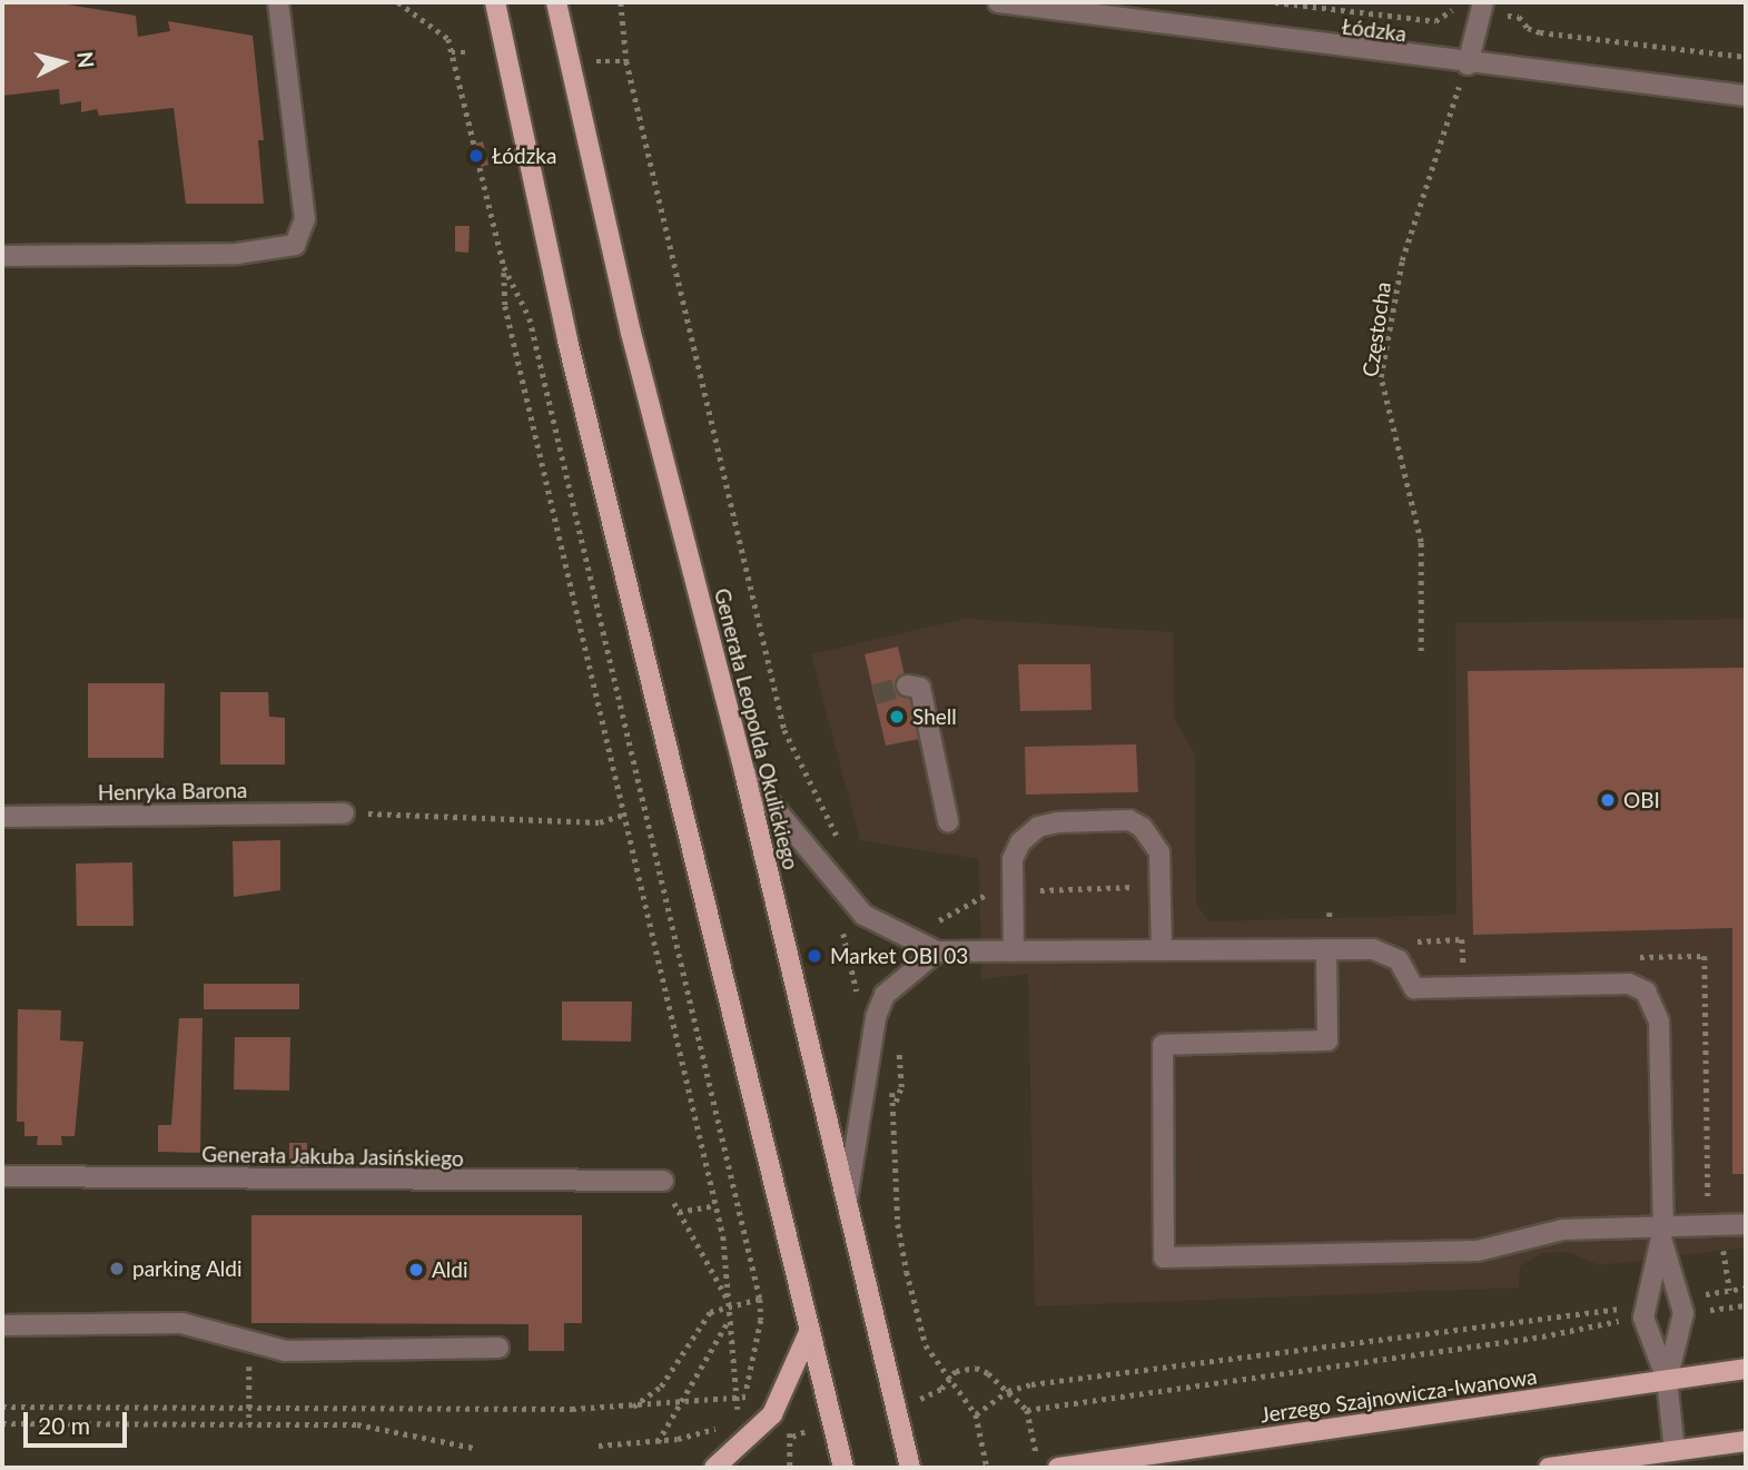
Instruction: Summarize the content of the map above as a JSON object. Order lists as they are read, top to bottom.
{
  "streets": {
    "main road": ["Generała Leopolda Okulickiego", "Jerzego Szajnowicza-Iwanowa"],
    "street": ["Łódzka", "Henryka Barona", "Generała Jakuba Jasińskiego"],
    "path": ["Częstocha"]
  },
  "crossings": [
    ["Łódzka", "Częstocha"]
  ],
  "places": [
    "Łódzka",
    "Shell",
    "OBI",
    "Market OBI 03",
    "parking Aldi",
    "Aldi"
  ],
  "scale_bar": "20 m",
  "north": "right"
}
